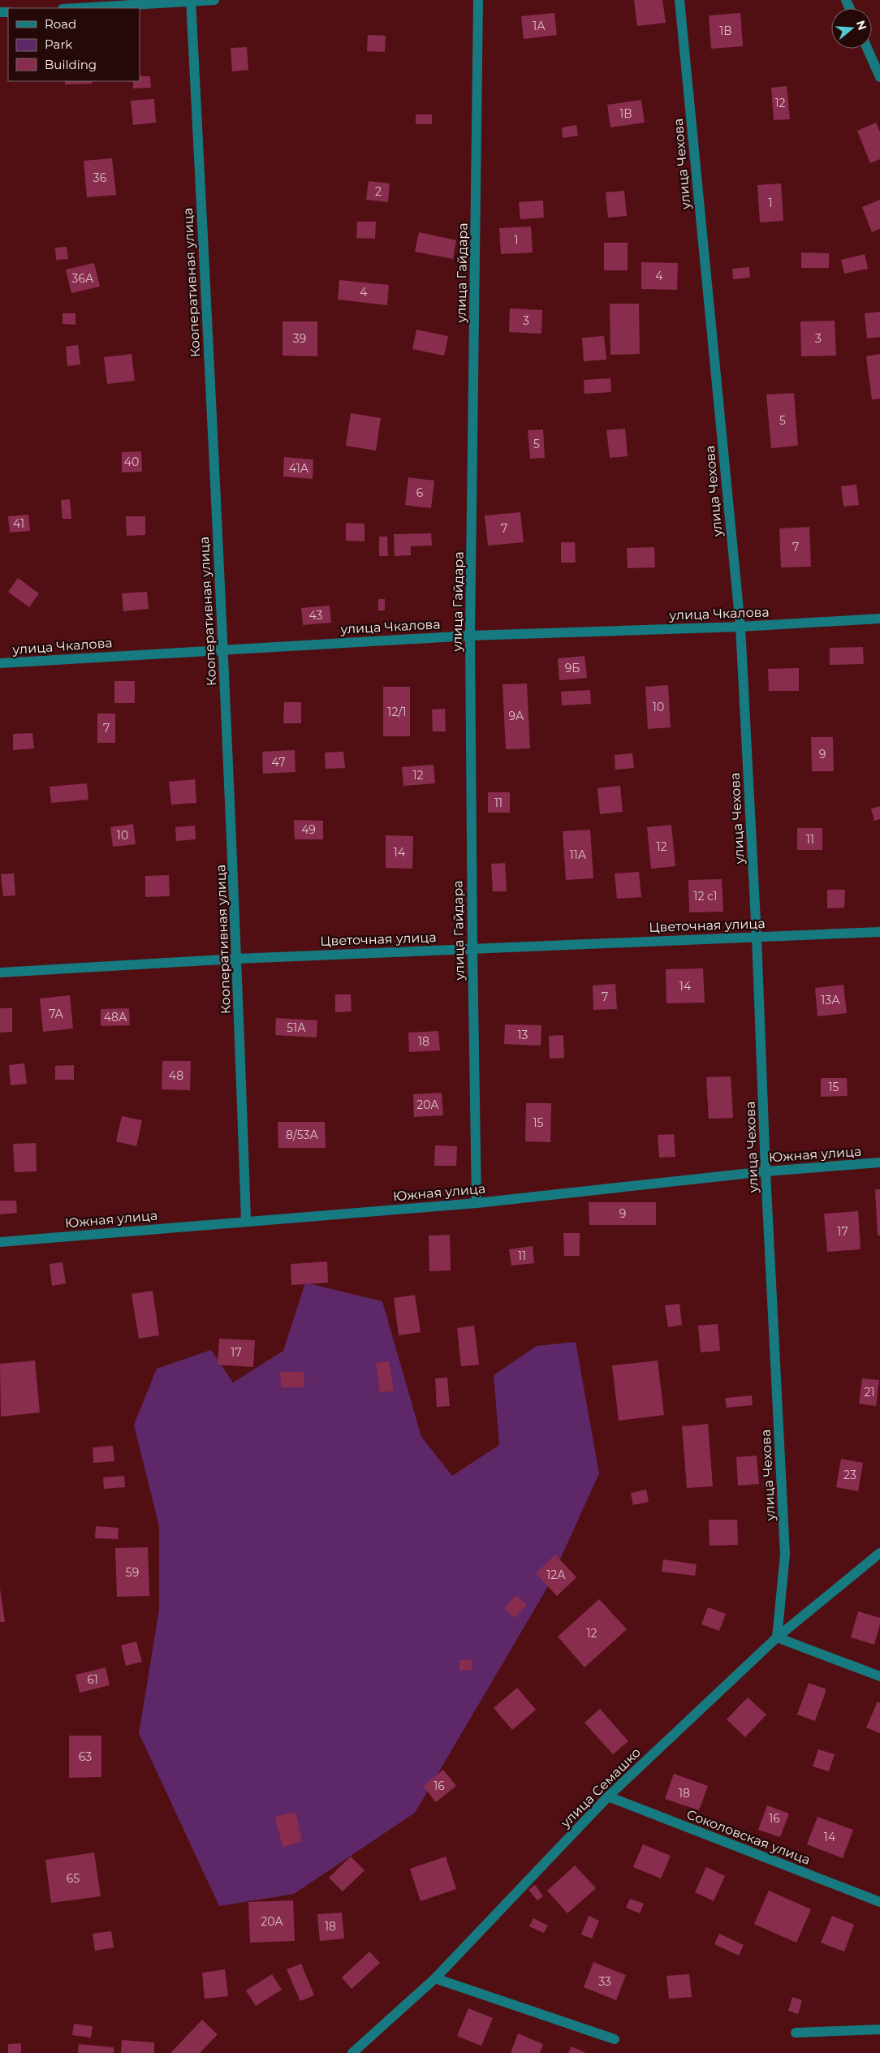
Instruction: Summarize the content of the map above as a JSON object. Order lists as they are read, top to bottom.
{
  "streets": {
    "street": [
      "улица Чехова",
      "улица Гайдара",
      "Кооперативная улица",
      "улица Чкалова",
      "Цветочная улица",
      "Южная улица",
      "улица Семашко",
      "Соколовская улица"
    ]
  },
  "crossings": [
    ["улица Чехова", "улица Чкалова"],
    ["улица Чехова", "Цветочная улица"],
    ["улица Чехова", "Южная улица"],
    ["улица Чехова", "улица Семашко"],
    ["улица Гайдара", "улица Чкалова"],
    ["улица Гайдара", "Цветочная улица"],
    ["улица Гайдара", "Южная улица"],
    ["Кооперативная улица", "улица Чкалова"],
    ["Кооперативная улица", "Цветочная улица"],
    ["Кооперативная улица", "Южная улица"],
    ["улица Семашко", "Соколовская улица"]
  ],
  "house_numbers": [
    "1А",
    "1В",
    "12",
    "1В",
    "36",
    "2",
    "1",
    "1",
    "4",
    "36А",
    "4",
    "3",
    "39",
    "3",
    "5",
    "5",
    "40",
    "41А",
    "6",
    "41",
    "7",
    "7",
    "43",
    "9Б",
    "10",
    "12/1",
    "9А",
    "7",
    "9",
    "47",
    "12",
    "11",
    "49",
    "10",
    "11",
    "12",
    "14",
    "11А",
    "12 с1",
    "14",
    "7",
    "13А",
    "7А",
    "48А",
    "51А",
    "13",
    "18",
    "48",
    "15",
    "20А",
    "15",
    "8/53А",
    "9",
    "17",
    "11",
    "17",
    "21",
    "23",
    "59",
    "12А",
    "12",
    "61",
    "63",
    "16",
    "18",
    "16",
    "14",
    "65",
    "20А",
    "18",
    "33"
  ],
  "legend": ["Road", "Park", "Building"],
  "north": "right"
}
